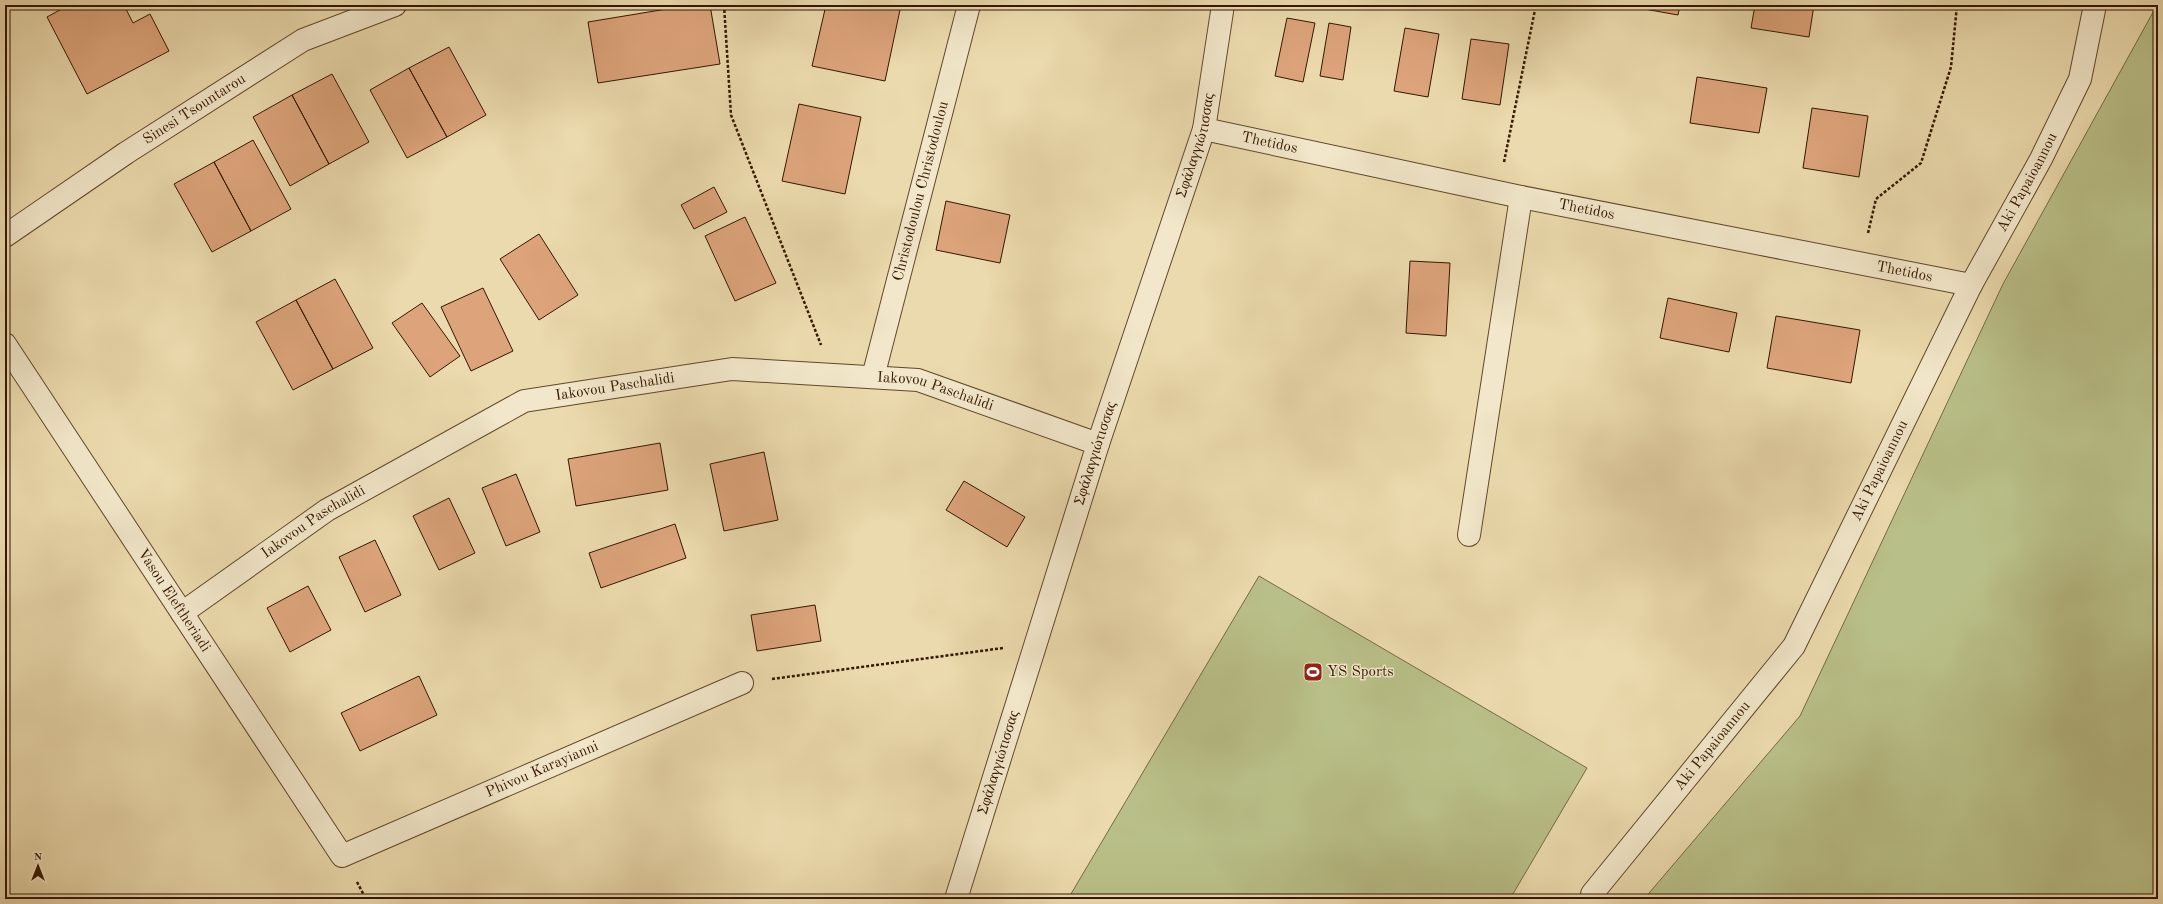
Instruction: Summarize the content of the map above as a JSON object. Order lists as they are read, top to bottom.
{
  "streets": {
    "street": [
      "Sinesi Tsountarou",
      "Thetidos",
      "Σφάλαγγιώτισσας",
      "Aki Papaioannou",
      "Christodoulou Christodoulou",
      "Iakovou Paschalidi",
      "Vasou Eleftheriadi",
      "Phivou Karayianni"
    ]
  },
  "crossings": [
    ["Thetidos", "Σφάλαγγιώτισσας"],
    ["Thetidos", "Aki Papaioannou"],
    ["Σφάλαγγιώτισσας", "Iakovou Paschalidi"],
    ["Christodoulou Christodoulou", "Iakovou Paschalidi"],
    ["Iakovou Paschalidi", "Vasou Eleftheriadi"],
    ["Vasou Eleftheriadi", "Phivou Karayianni"]
  ],
  "places": {
    "sports": ["YS Sports"]
  },
  "north": "top"
}
